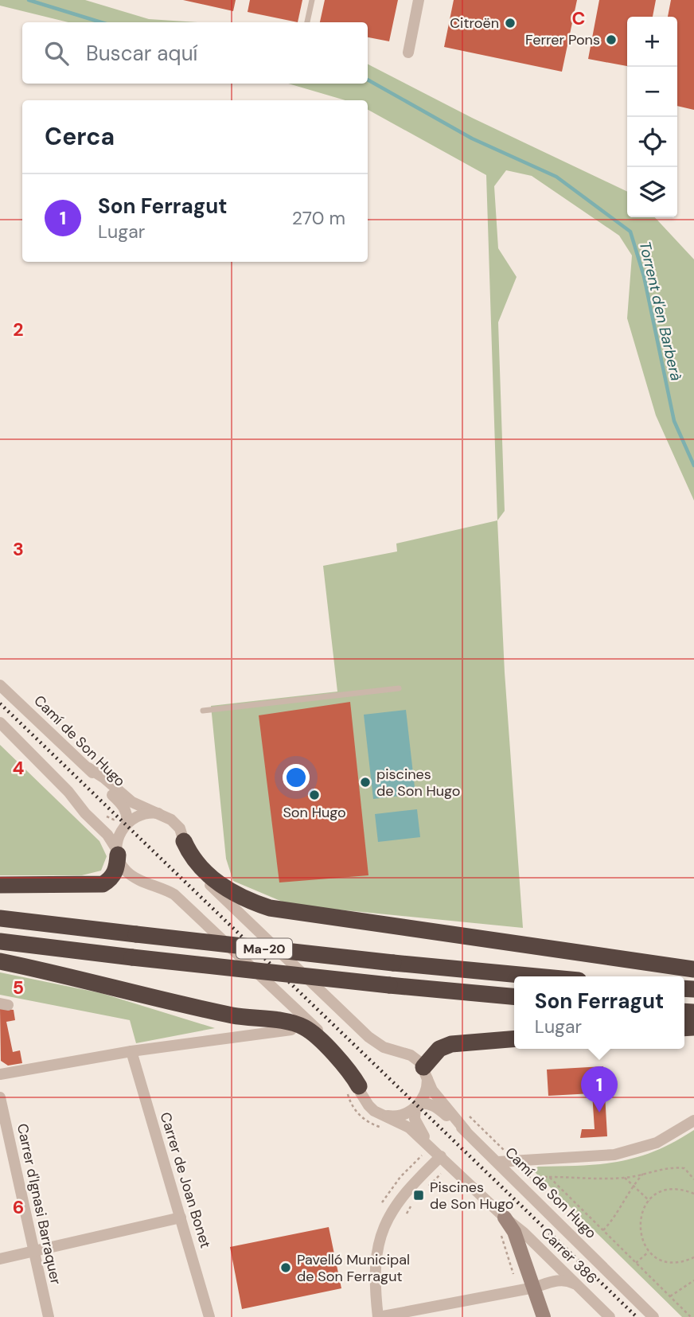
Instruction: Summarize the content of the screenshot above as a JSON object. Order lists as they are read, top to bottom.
{
  "streets": {
    "highway": ["Ma-20"],
    "street": [
      "Camí de Son Hugo",
      "Carrer de Joan Bonet",
      "Carrer d'Ignasi Barraquer",
      "Carrer 386"
    ]
  },
  "water": ["Torrent d'en Barberà"],
  "places": {
    "other": [
      "Citroën",
      "Ferrer Pons",
      "piscines de Son Hugo",
      "Son Hugo",
      "Pavelló Municipal de Son Ferragut"
    ],
    "transit": ["Piscines de Son Hugo"]
  },
  "page": {
    "map_buttons": ["+", "−"],
    "search": "Buscar aquí",
    "heading": "Cerca",
    "list": [
      {
        "mark": "1",
        "name": "Son Ferragut",
        "note": "Lugar",
        "value": "270 m"
      }
    ],
    "popup": ["Son Ferragut", "Lugar"],
    "pins": "1"
  },
  "grid": {
    "columns": ["C"],
    "rows": [
      "2",
      "3",
      "4",
      "5",
      "6"
    ]
  }
}
